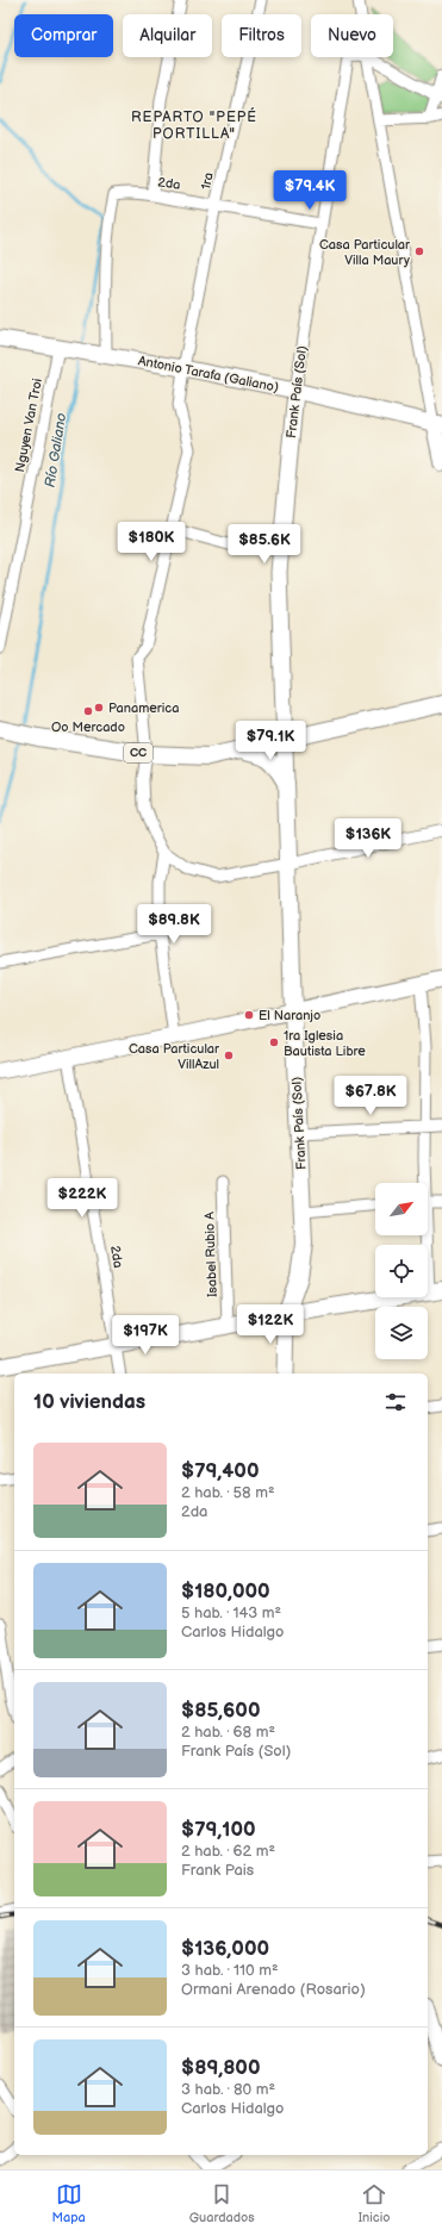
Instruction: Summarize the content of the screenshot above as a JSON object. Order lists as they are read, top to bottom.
{
  "streets": {
    "main road": ["Frank País (Sol)", "CC"],
    "street": [
      "1ra",
      "2da",
      "Antonio Tarafa (Galiano)",
      "Nguyen Van Troi",
      "Isabel Rubio A"
    ]
  },
  "crossings": [
    ["1ra", "2da"],
    ["1ra", "Antonio Tarafa (Galiano)"],
    ["1ra", "Frank País (Sol)"],
    ["1ra", "CC"],
    ["2da", "Antonio Tarafa (Galiano)"],
    ["2da", "Frank País (Sol)"],
    ["Antonio Tarafa (Galiano)", "Frank País (Sol)"],
    ["Antonio Tarafa (Galiano)", "Nguyen Van Troi"],
    ["Frank País (Sol)", "CC"]
  ],
  "districts": ["REPARTO \"PEPÉ PORTILLA\""],
  "water": ["Río Galiano"],
  "places": [
    "Casa Particular Villa Maury",
    "Panamerica",
    "Oo Mercado",
    "El Naranjo",
    "1ra Iglesia Bautista Libre",
    "Casa Particular VillAzul"
  ],
  "north": "top right",
  "page": {
    "chip": [
      "Comprar",
      "Alquilar",
      "Filtros",
      "Nuevo"
    ],
    "price": [
      "$79.4K",
      "$180K",
      "$85.6K",
      "$79.1K",
      "$136K",
      "$89.8K",
      "$67.8K",
      "$222K",
      "$122K",
      "$197K"
    ],
    "heading": "10 viviendas",
    "list": [
      {
        "name": "$79,400",
        "note": "2 hab. · 58 m² · 2da"
      },
      {
        "name": "$180,000",
        "note": "5 hab. · 143 m² · Carlos Hidalgo"
      },
      {
        "name": "$85,600",
        "note": "2 hab. · 68 m² · Frank País (Sol)"
      },
      {
        "name": "$79,100",
        "note": "2 hab. · 62 m² · Frank Pais"
      },
      {
        "name": "$136,000",
        "note": "3 hab. · 110 m² · Ormani Arenado (Rosario)"
      },
      {
        "name": "$89,800",
        "note": "3 hab. · 80 m² · Carlos Hidalgo"
      }
    ],
    "tabs": ["Mapa", "Guardados", "Inicio"]
  }
}
